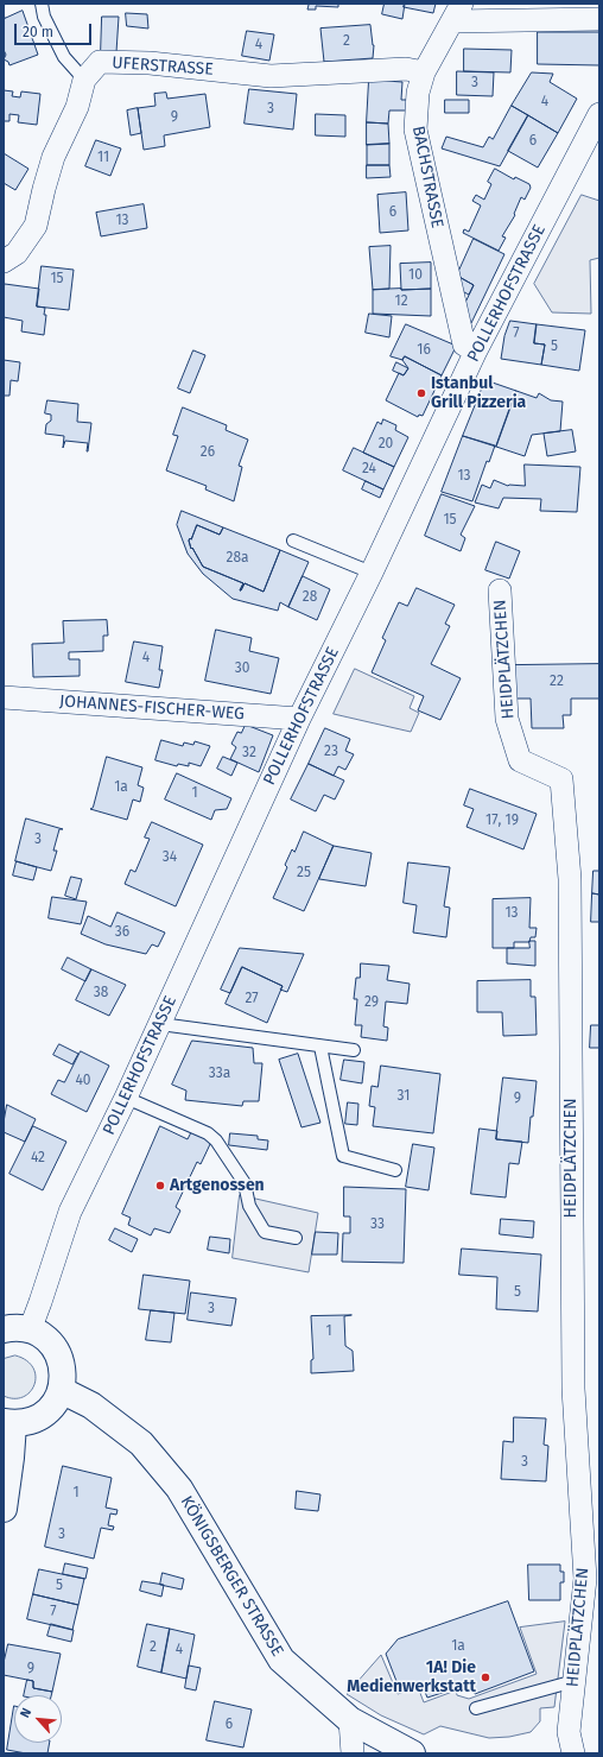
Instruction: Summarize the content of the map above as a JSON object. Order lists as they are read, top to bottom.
{
  "streets": {
    "main road": ["KÖNIGSBERGER STRASSE"],
    "street": [
      "UFERSTRASSE",
      "BACHSTRASSE",
      "POLLERHOFSTRASSE",
      "HEIDPLÄTZCHEN",
      "JOHANNES-FISCHER-WEG"
    ]
  },
  "crossings": [
    ["UFERSTRASSE", "BACHSTRASSE"],
    ["BACHSTRASSE", "POLLERHOFSTRASSE"],
    ["POLLERHOFSTRASSE", "JOHANNES-FISCHER-WEG"]
  ],
  "places": ["Istanbul Grill Pizzeria", "Artgenossen", "1A! Die Medienwerkstatt"],
  "house_numbers": [
    "2",
    "4",
    "3",
    "4",
    "3",
    "9",
    "6",
    "11",
    "6",
    "13",
    "10",
    "15",
    "12",
    "7",
    "5",
    "16",
    "20",
    "26",
    "24",
    "13",
    "15",
    "28a",
    "28",
    "4",
    "30",
    "22",
    "23",
    "32",
    "1a",
    "1",
    "17, 19",
    "3",
    "34",
    "25",
    "13",
    "36",
    "38",
    "27",
    "29",
    "33a",
    "40",
    "31",
    "9",
    "42",
    "33",
    "5",
    "3",
    "1",
    "3",
    "1",
    "3",
    "5",
    "7",
    "1a",
    "2",
    "4",
    "9",
    "6"
  ],
  "scale_bar": "20 m",
  "north": "top left"
}
